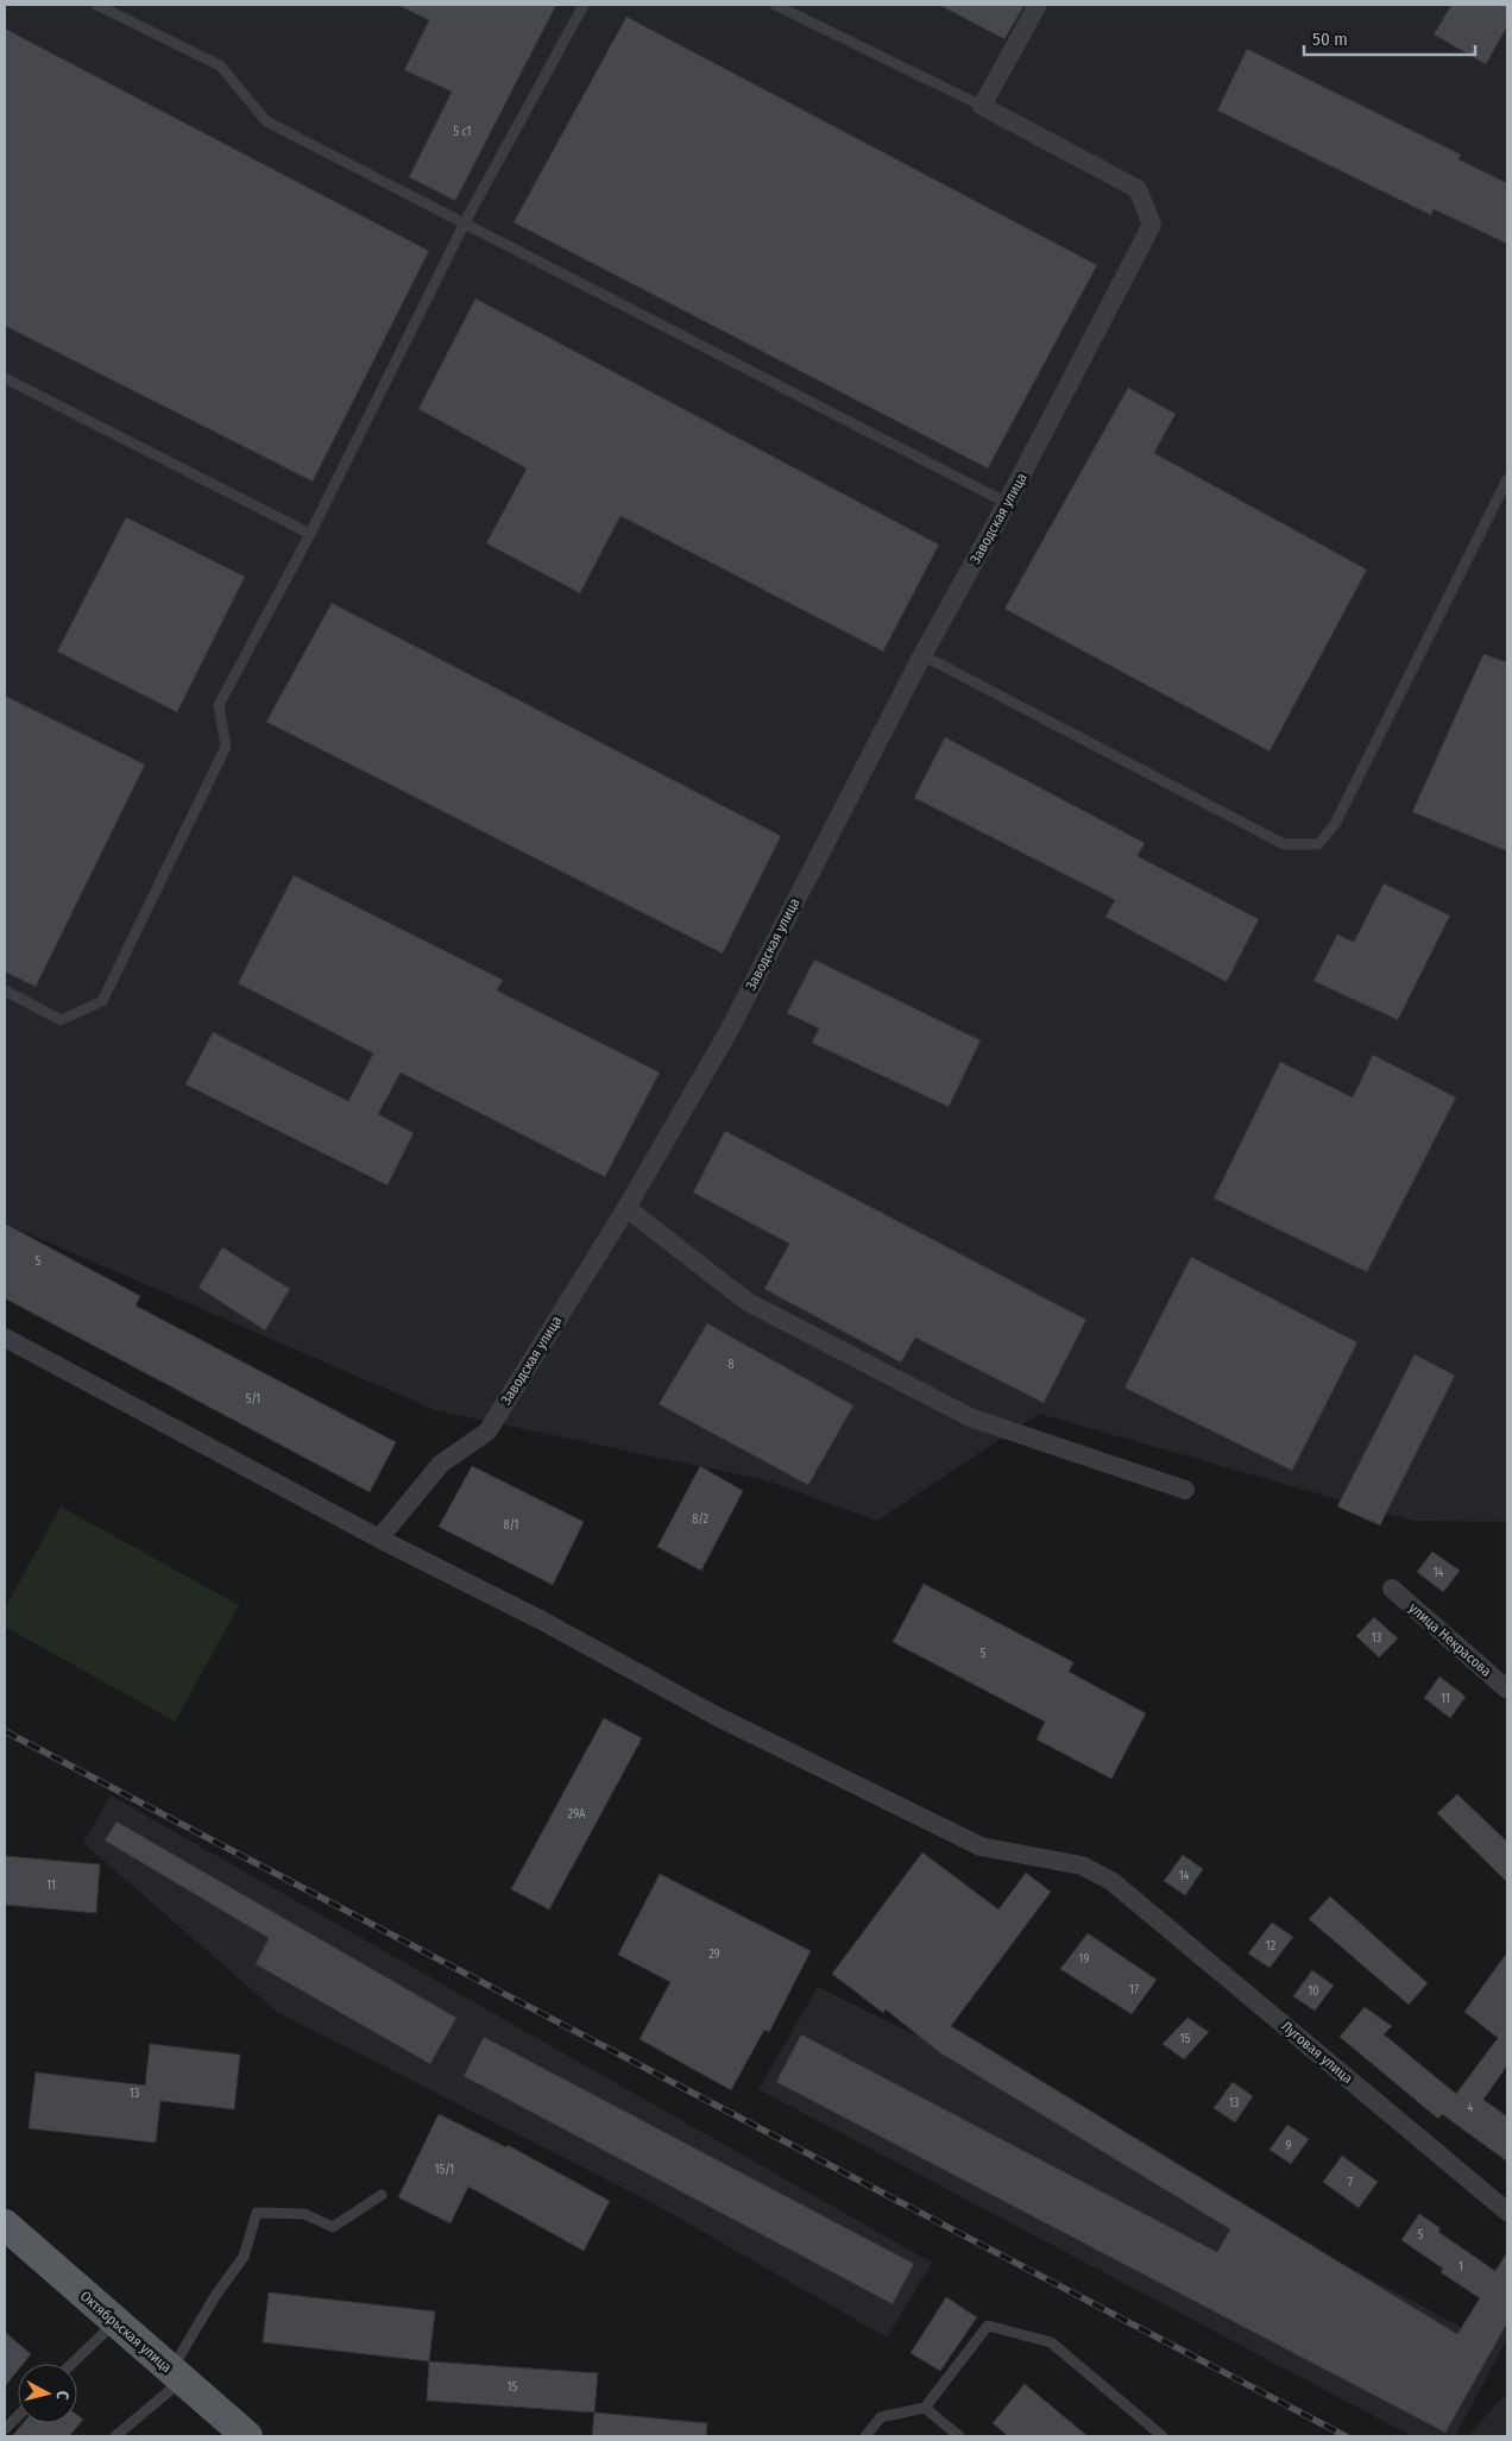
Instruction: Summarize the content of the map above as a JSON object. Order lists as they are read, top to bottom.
{
  "streets": {
    "main road": ["Октябрьская улица"],
    "street": ["Заводская улица", "улица Некрасова", "Луговая улица"]
  },
  "crossings": [
    ["Заводская улица", "Луговая улица"]
  ],
  "house_numbers": [
    "5 с1",
    "5",
    "8",
    "5/1",
    "8/2",
    "8/1",
    "14",
    "13",
    "5",
    "11",
    "29А",
    "14",
    "11",
    "12",
    "29",
    "19",
    "17",
    "10",
    "15",
    "13",
    "13",
    "4",
    "9",
    "15/1",
    "7",
    "5",
    "1",
    "15"
  ],
  "scale_bar": "50 m",
  "north": "right"
}
